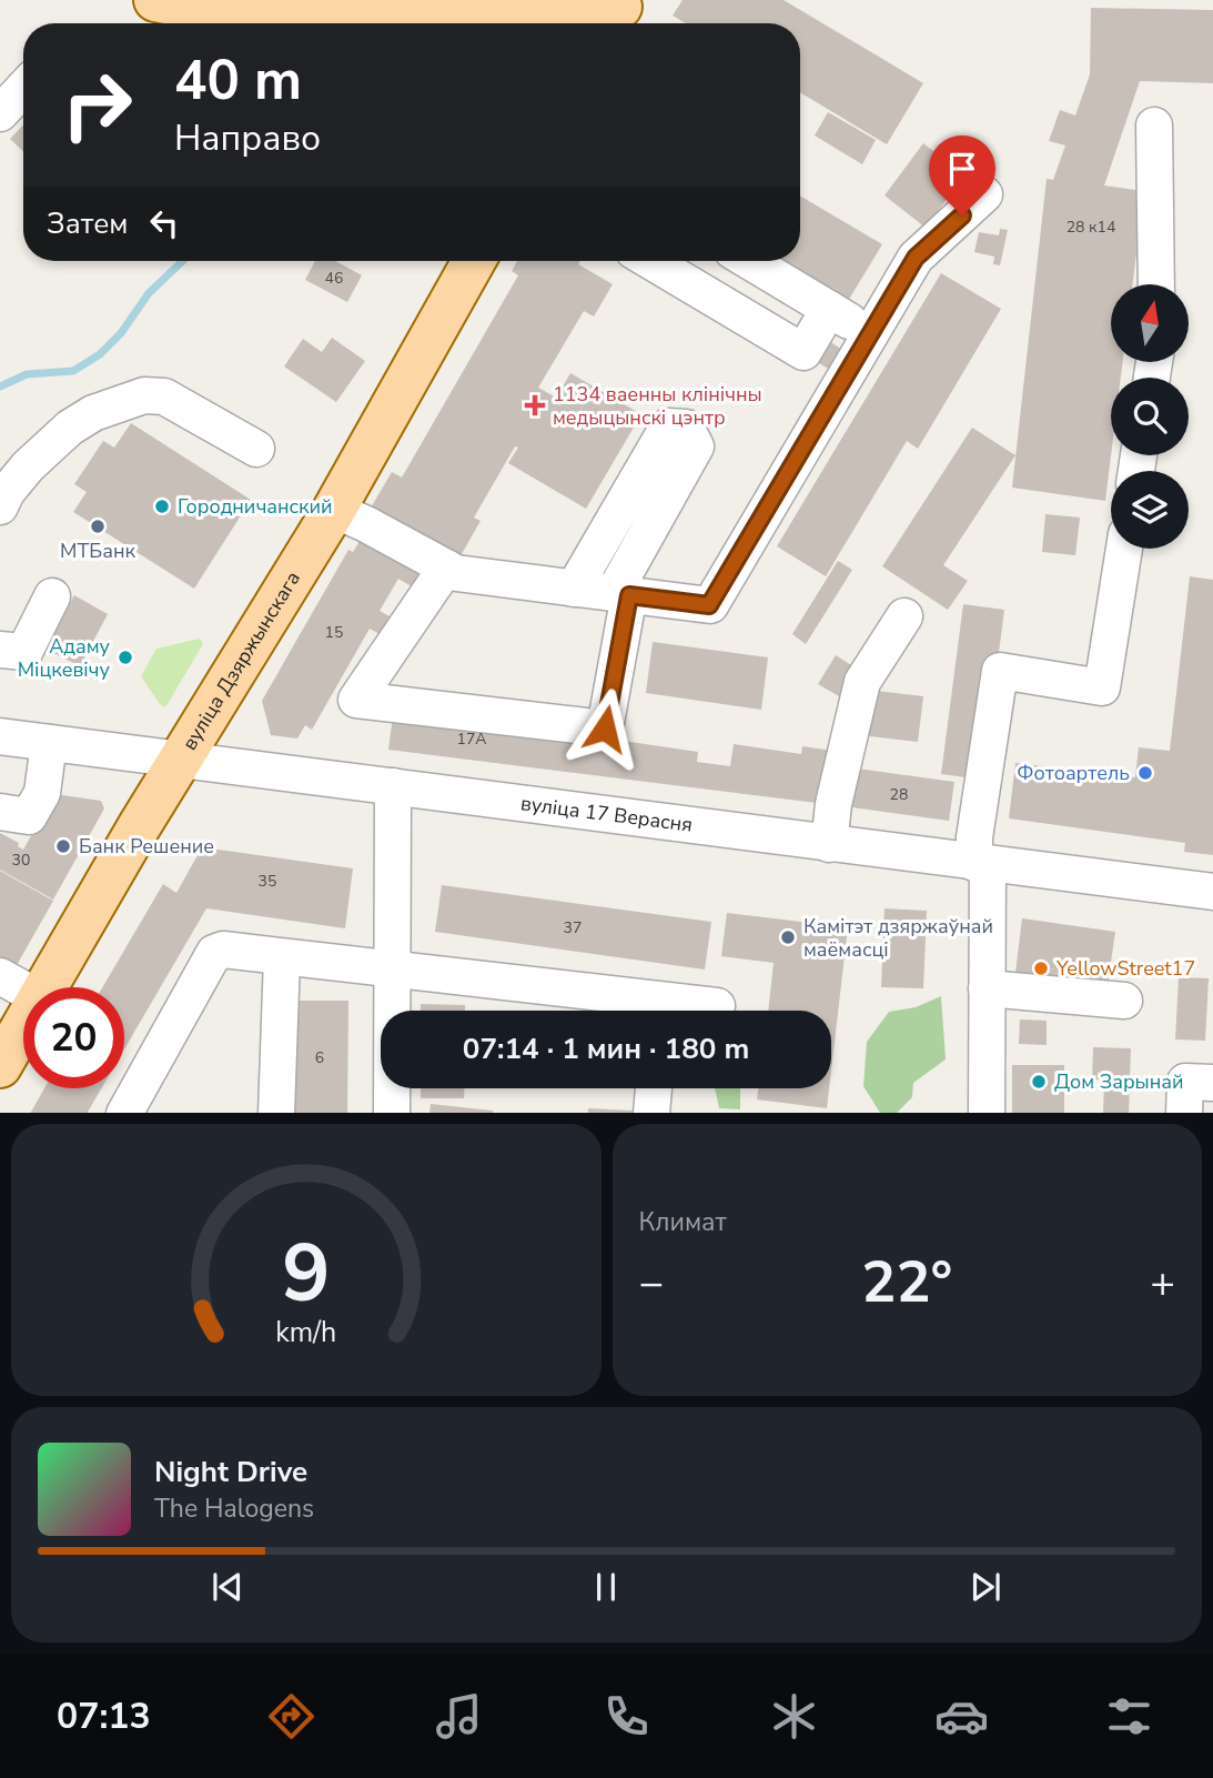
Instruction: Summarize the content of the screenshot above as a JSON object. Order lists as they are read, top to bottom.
{
  "streets": {
    "main road": ["вуліца Дзяржынскага"],
    "street": ["вуліца 17 Верасня"]
  },
  "crossings": [
    ["вуліца Дзяржынскага", "вуліца 17 Верасня"]
  ],
  "places": {
    "health": ["1134 ваенны клінічны медыцынскі цэнтр"],
    "other": [
      "Городничанский",
      "МТБанк",
      "Адаму Міцкевічу",
      "Фотоартель",
      "Банк Решение",
      "Камітэт дзяржаўнай маёмасці",
      "YellowStreet17",
      "Дом Зарынай"
    ]
  },
  "house_numbers": [
    "28 к14",
    "46",
    "15",
    "17А",
    "28",
    "30",
    "35",
    "37",
    "6"
  ],
  "north": "top",
  "page": {
    "turn": ["40 m", "Направо"],
    "then": "Затем",
    "limit": "20",
    "trip": "07:14 · 1 мин · 180 m",
    "tile": "Климат",
    "heat": ["−", "22°", "+"],
    "song": ["Night Drive", "The Halogens"],
    "tabs": "07:13",
    "gauge": ["9", "km/h"]
  }
}
